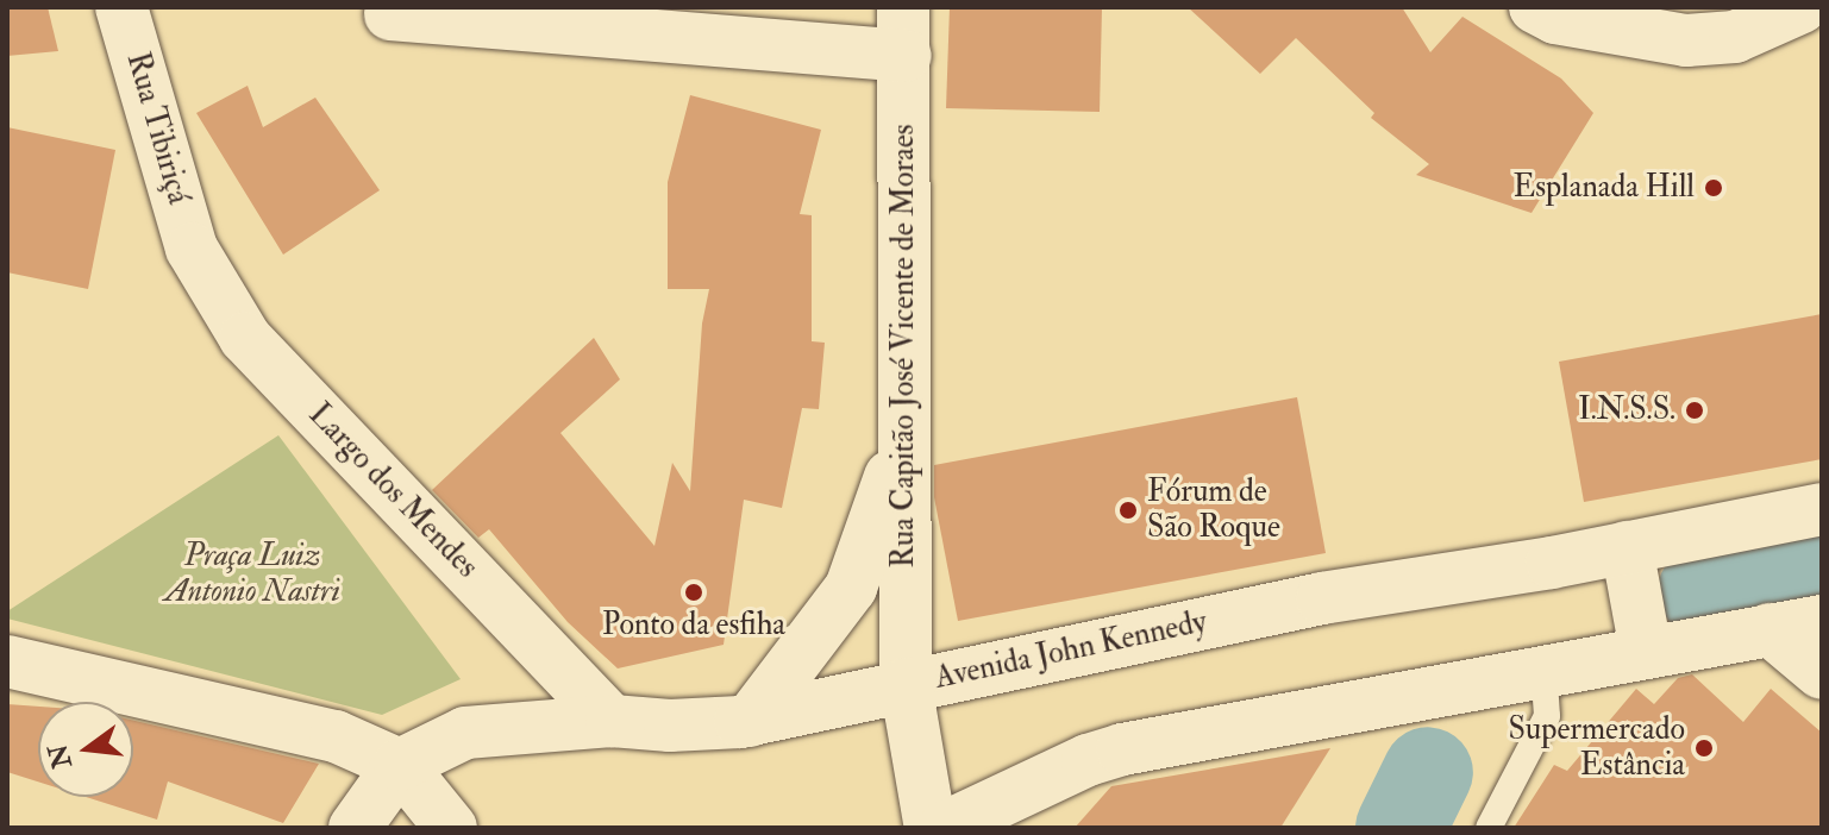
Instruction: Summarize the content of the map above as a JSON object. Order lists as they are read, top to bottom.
{
  "streets": {
    "main road": [
      "Rua Tibiriçá",
      "Rua Capitão José Vicente de Moraes",
      "Largo dos Mendes",
      "Avenida John Kennedy"
    ]
  },
  "crossings": [
    ["Rua Tibiriçá", "Largo dos Mendes"],
    ["Rua Capitão José Vicente de Moraes", "Avenida John Kennedy"],
    ["Largo dos Mendes", "Avenida John Kennedy"]
  ],
  "parks": ["Praça Luiz Antonio Nastri"],
  "places": [
    "Esplanada Hill",
    "I.N.S.S.",
    "Fórum de São Roque",
    "Ponto da esfiha",
    "Supermercado Estância"
  ],
  "north": "left"
}
